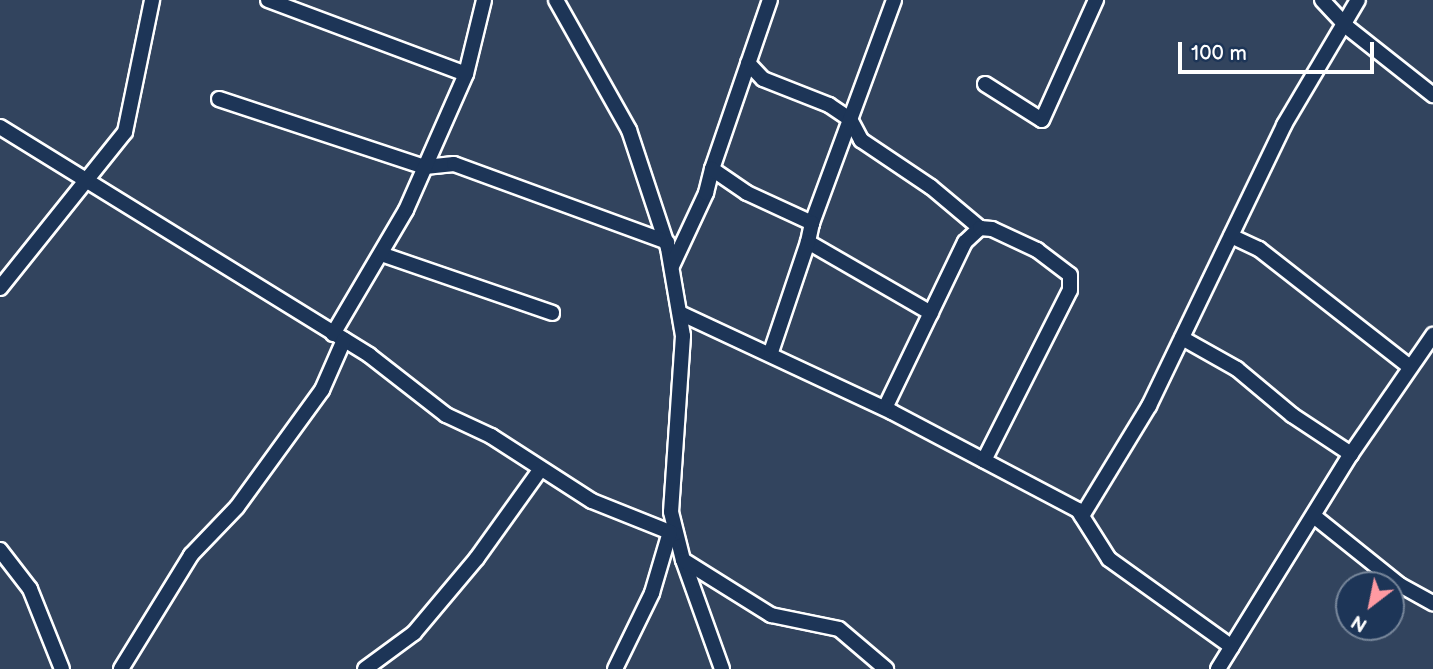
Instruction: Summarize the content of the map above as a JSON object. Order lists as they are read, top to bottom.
{
  "scale_bar": "100 m",
  "north": "bottom left"
}
